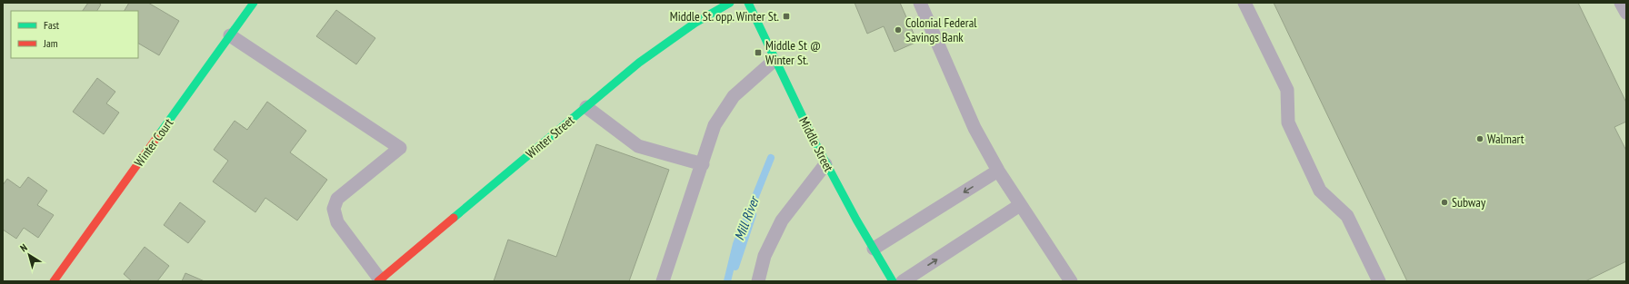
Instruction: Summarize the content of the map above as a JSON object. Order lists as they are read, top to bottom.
{
  "streets": {
    "main road": ["Winter Street", "Winter Court", "Middle Street"]
  },
  "water": ["Mill River"],
  "places": {
    "transit": ["Middle St. opp. Winter St.", "Middle St @ Winter St."],
    "other": ["Colonial Federal Savings Bank", "Walmart", "Subway"]
  },
  "legend": ["Fast", "Jam"],
  "north": "top left"
}
